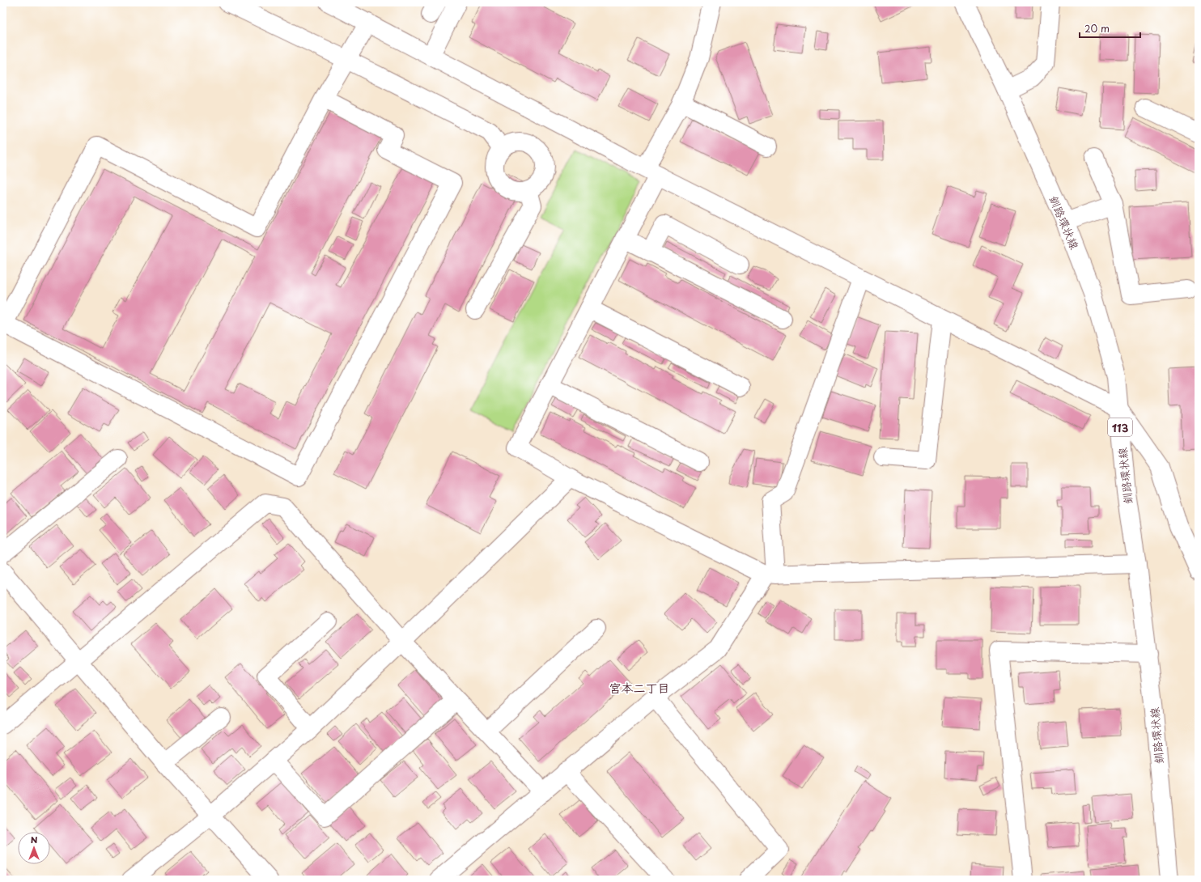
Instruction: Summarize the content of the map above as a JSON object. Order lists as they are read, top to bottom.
{
  "streets": {
    "street": ["釧路環状線", "113"]
  },
  "districts": ["宮本二丁目"],
  "scale_bar": "20 m",
  "north": "top"
}
